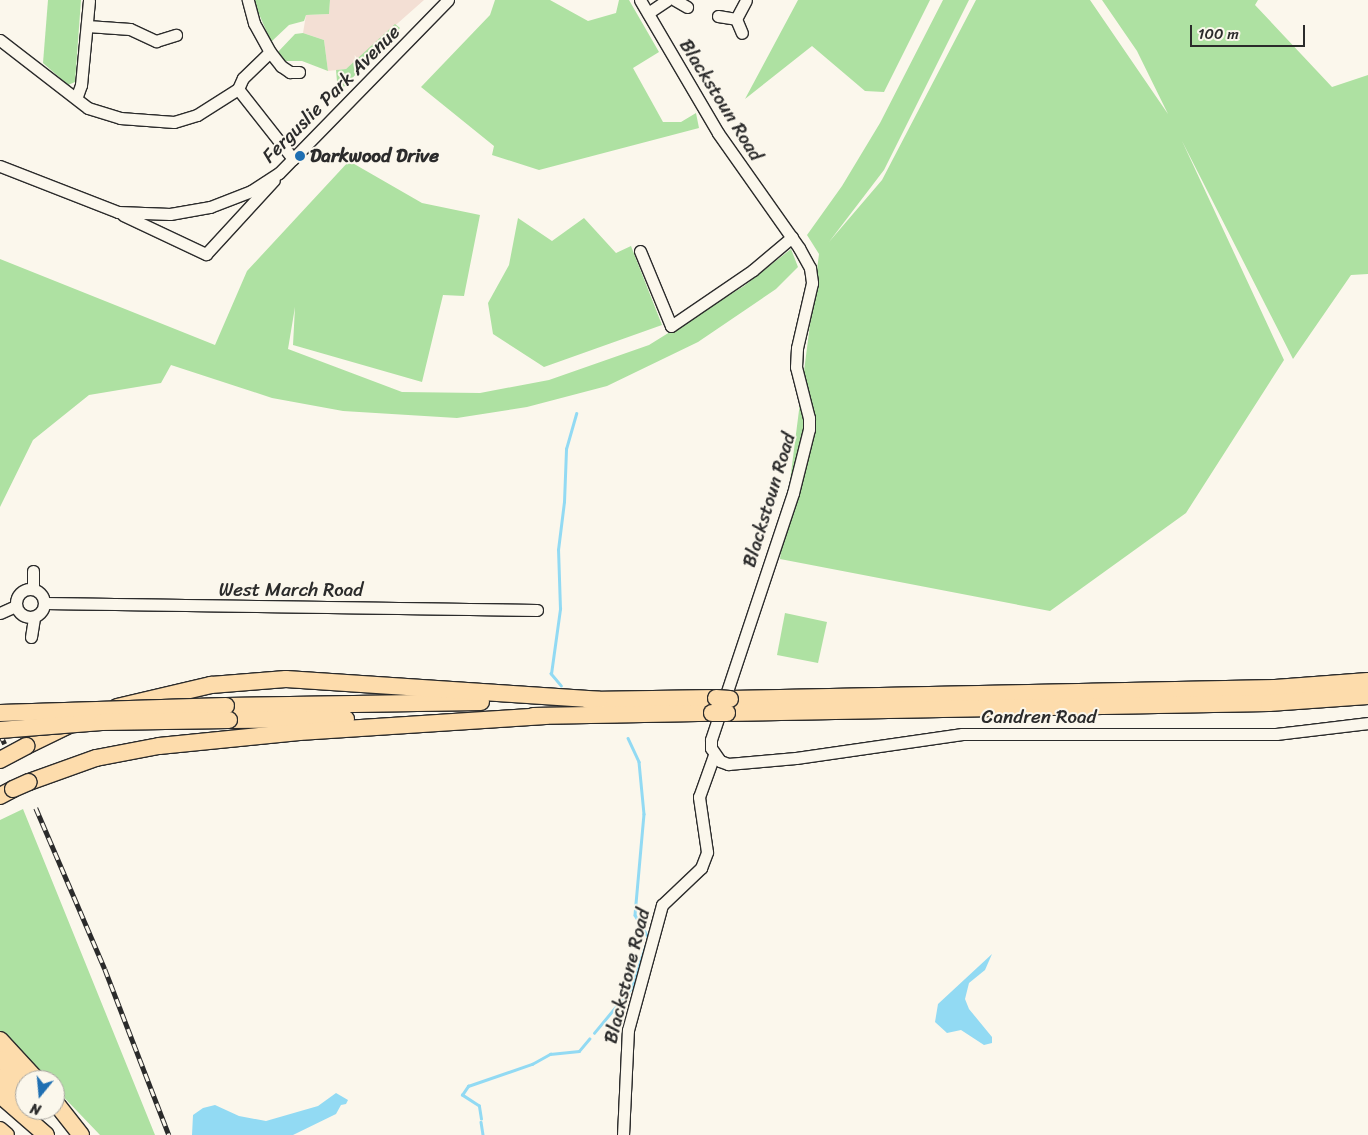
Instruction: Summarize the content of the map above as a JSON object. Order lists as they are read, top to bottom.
{
  "streets": {
    "street": [
      "Ferguslie Park Avenue",
      "Blackstoun Road",
      "West March Road",
      "Candren Road",
      "Blackstone Road"
    ]
  },
  "crossings": [
    ["Blackstoun Road", "Candren Road"],
    ["Blackstoun Road", "Blackstone Road"],
    ["Candren Road", "Blackstone Road"]
  ],
  "places": ["Darkwood Drive"],
  "scale_bar": "100 m",
  "north": "bottom"
}
